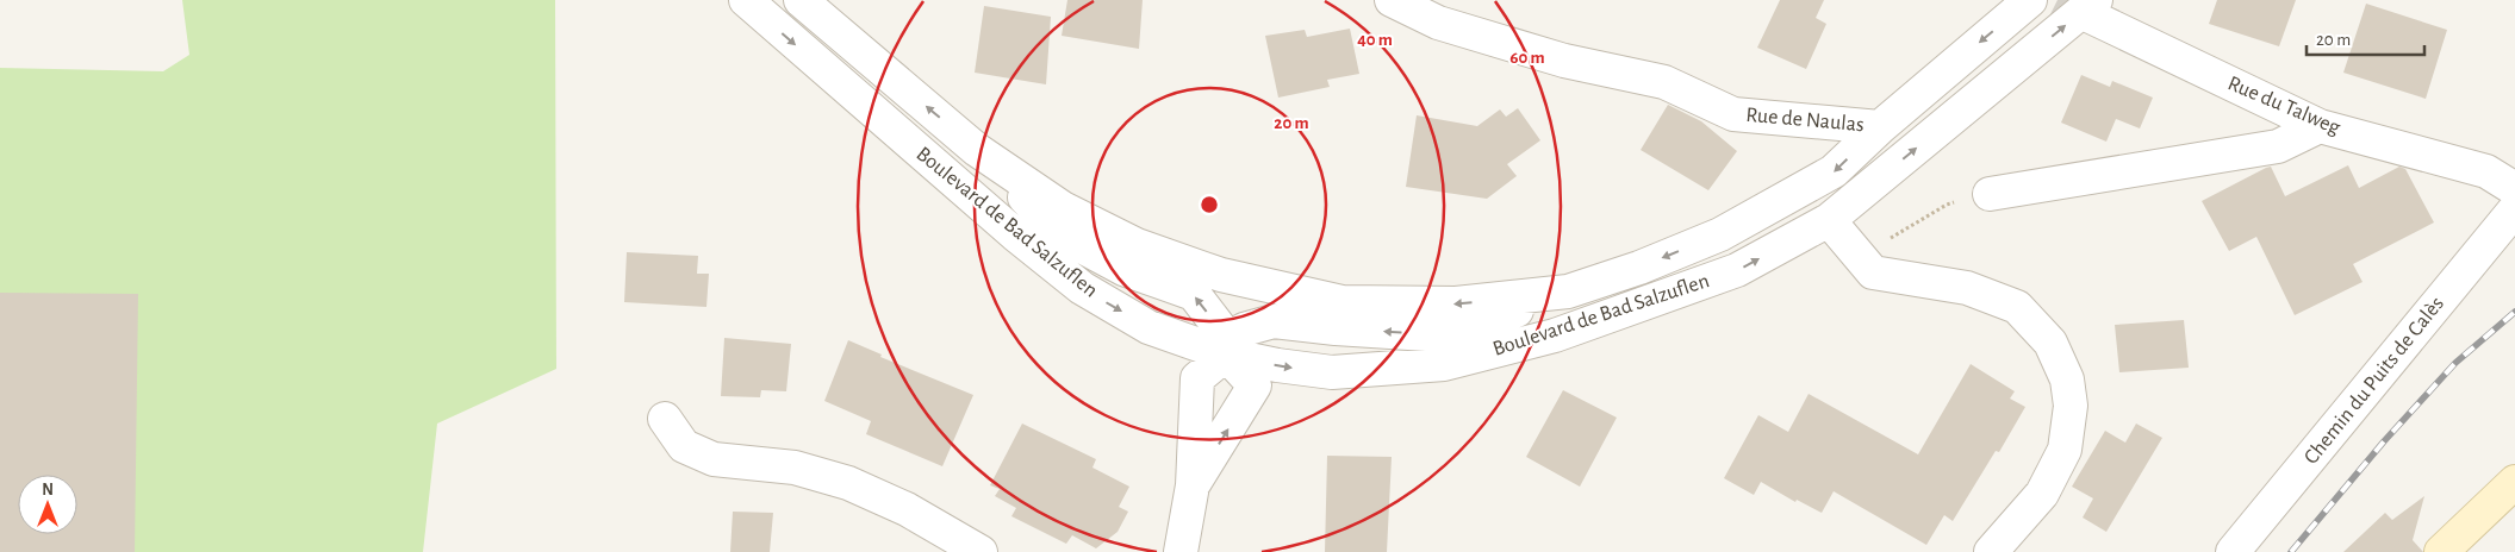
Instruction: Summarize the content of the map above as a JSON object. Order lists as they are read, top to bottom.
{
  "streets": {
    "street": [
      "Rue du Talweg",
      "Rue de Naulas",
      "Boulevard de Bad Salzuflen",
      "Chemin du Puits de Calès"
    ]
  },
  "crossings": [
    ["Rue du Talweg", "Boulevard de Bad Salzuflen"],
    ["Rue de Naulas", "Boulevard de Bad Salzuflen"]
  ],
  "scale_bar": "20 m",
  "north": "top",
  "rings": ["40 m", "60 m", "20 m"]
}
